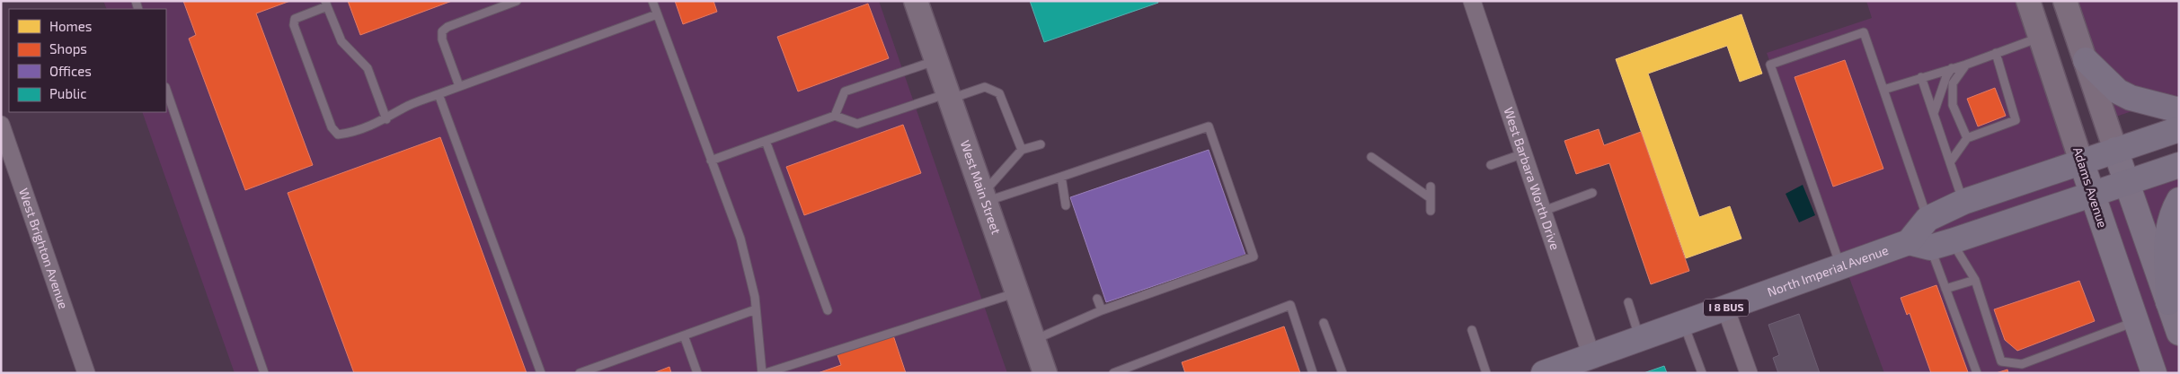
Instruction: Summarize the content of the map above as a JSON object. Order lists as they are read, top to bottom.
{
  "streets": {
    "highway": ["North Imperial Avenue", "I 8 BUS"],
    "main road": ["Adams Avenue"],
    "street": ["West Barbara Worth Drive", "West Main Street", "West Brighton Avenue"]
  },
  "crossings": [
    ["West Barbara Worth Drive", "North Imperial Avenue"],
    ["Adams Avenue", "North Imperial Avenue"]
  ],
  "legend": [
    "Homes",
    "Shops",
    "Offices",
    "Public"
  ]
}
